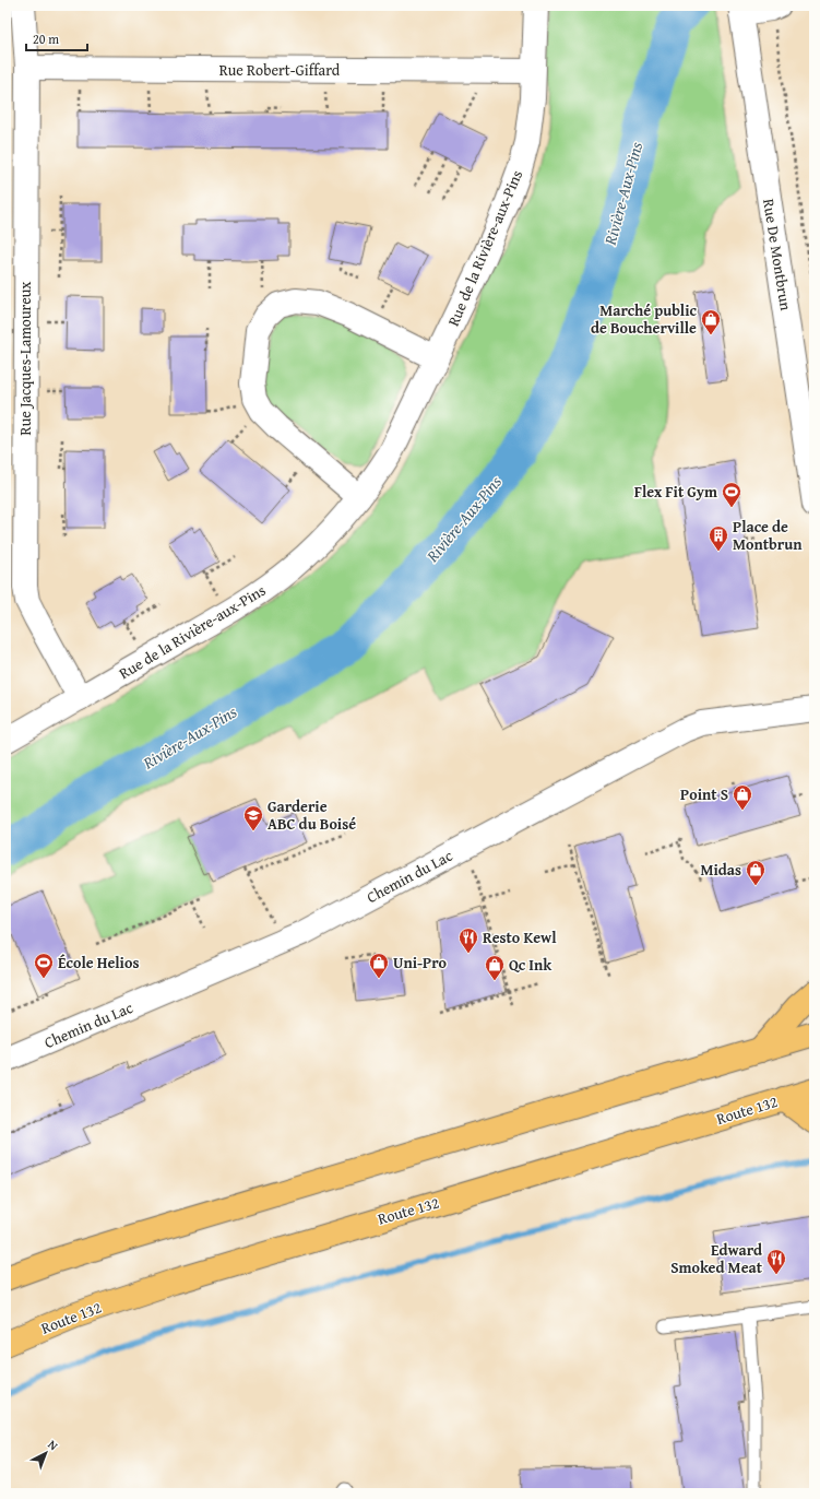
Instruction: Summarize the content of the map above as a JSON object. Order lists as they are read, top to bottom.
{
  "streets": {
    "highway": ["Route 132"],
    "street": [
      "Rue Robert-Giffard",
      "Rue de la Rivière-aux-Pins",
      "Rue De Montbrun",
      "Rue Jacques-Lamoureux",
      "Chemin du Lac"
    ]
  },
  "crossings": [
    ["Rue Robert-Giffard", "Rue de la Rivière-aux-Pins"],
    ["Rue Robert-Giffard", "Rue Jacques-Lamoureux"],
    ["Rue de la Rivière-aux-Pins", "Rue Jacques-Lamoureux"]
  ],
  "water": ["Rivière-Aux-Pins"],
  "places": {
    "shop": [
      "Marché public de Boucherville",
      "Point S",
      "Midas",
      "Uni-Pro",
      "Qc Ink"
    ],
    "sports": ["Flex Fit Gym", "École Helios"],
    "building": ["Place de Montbrun"],
    "school or university": ["Garderie ABC du Boisé"],
    "restaurant": ["Resto Kewl", "Edward Smoked Meat"]
  },
  "scale_bar": "20 m",
  "north": "top right"
}
